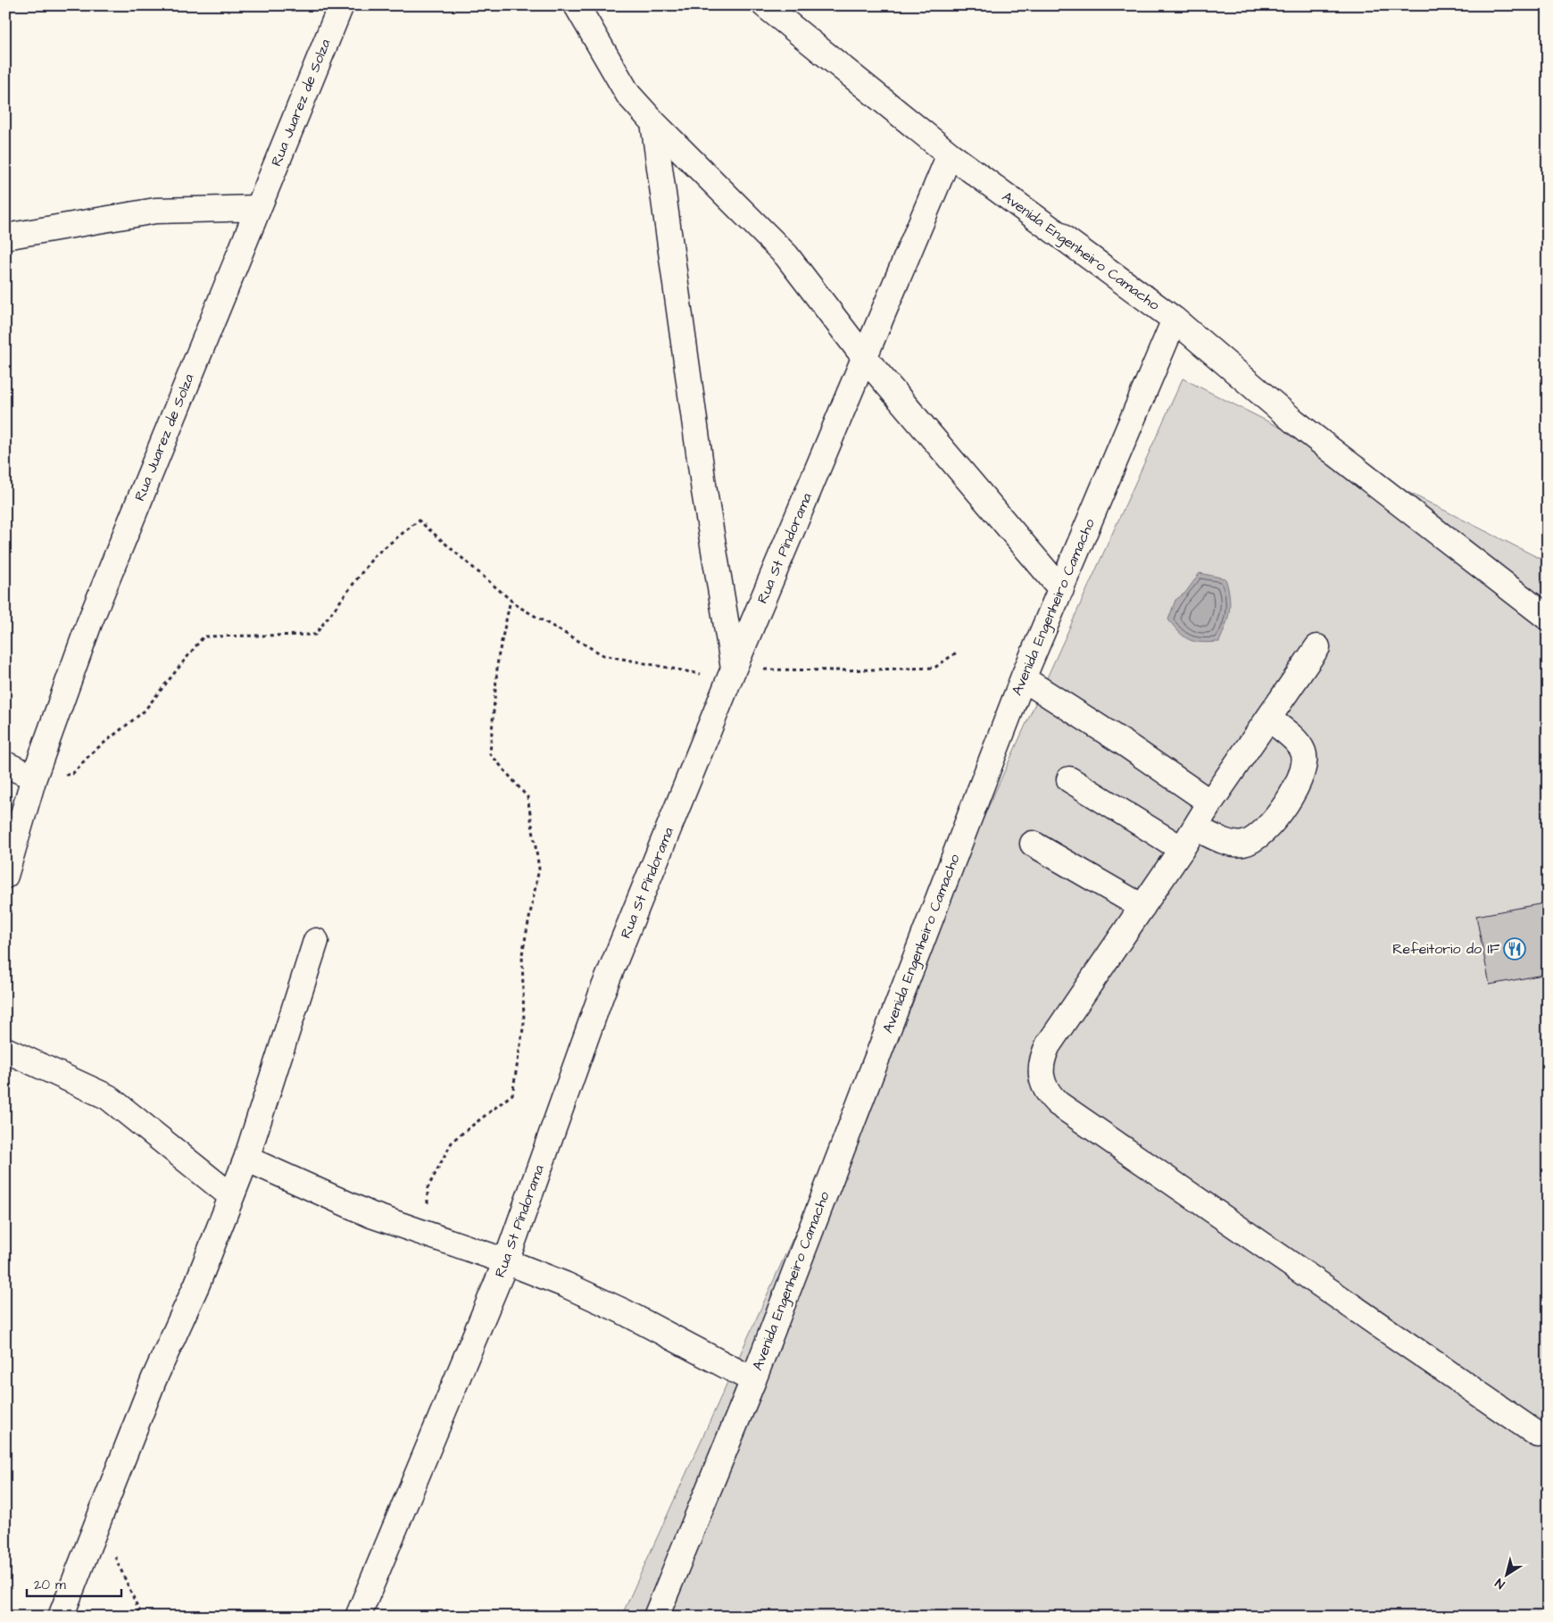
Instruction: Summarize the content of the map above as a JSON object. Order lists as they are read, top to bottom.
{
  "streets": {
    "street": ["Rua Juarez de Solza", "Avenida Engenheiro Camacho", "Rua St Pindorama"]
  },
  "crossings": [
    ["Avenida Engenheiro Camacho", "Rua St Pindorama"]
  ],
  "places": {
    "restaurant": ["Refeitorio do IF"]
  },
  "scale_bar": "20 m",
  "north": "bottom left"
}
